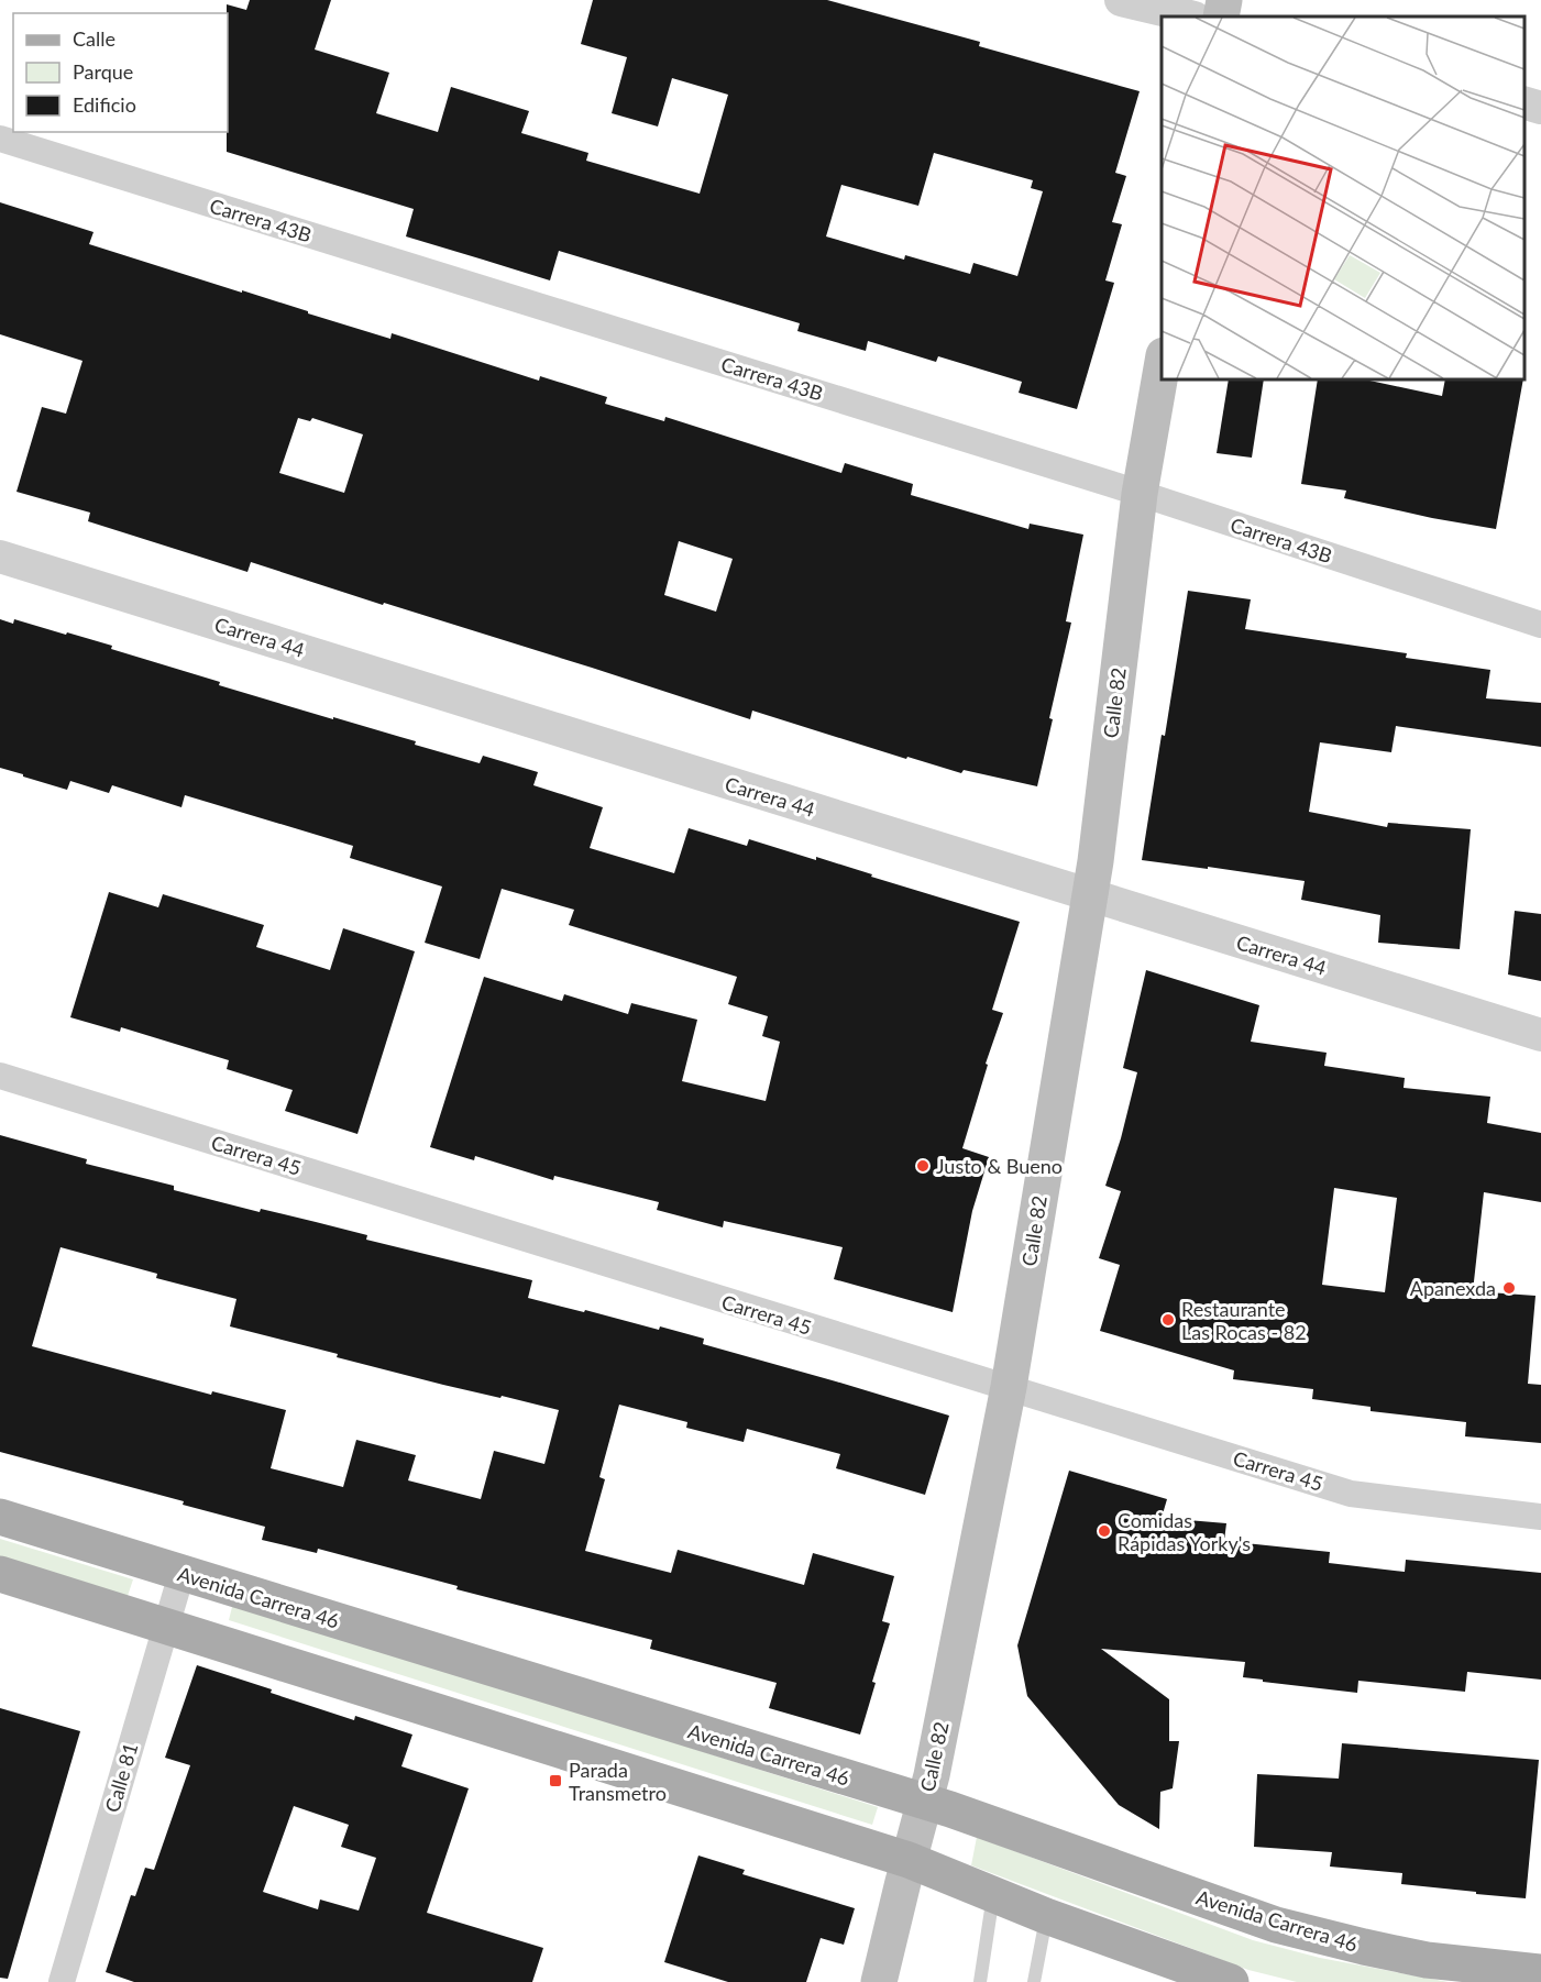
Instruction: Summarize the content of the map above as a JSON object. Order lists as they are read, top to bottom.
{
  "streets": {
    "main road": ["Calle 82", "Avenida Carrera 46"],
    "street": [
      "Carrera 43B",
      "Carrera 44",
      "Carrera 45",
      "Calle 81"
    ]
  },
  "crossings": [
    ["Carrera 43B", "Calle 82"],
    ["Carrera 44", "Calle 82"],
    ["Calle 82", "Carrera 45"],
    ["Calle 82", "Avenida Carrera 46"],
    ["Avenida Carrera 46", "Calle 81"]
  ],
  "places": {
    "other": [
      "Justo & Bueno",
      "Apanexda",
      "Restaurante Las Rocas - 82",
      "Comidas Rápidas Yorky's"
    ],
    "transit": ["Parada Transmetro"]
  },
  "legend": ["Calle", "Parque", "Edificio"]
}
